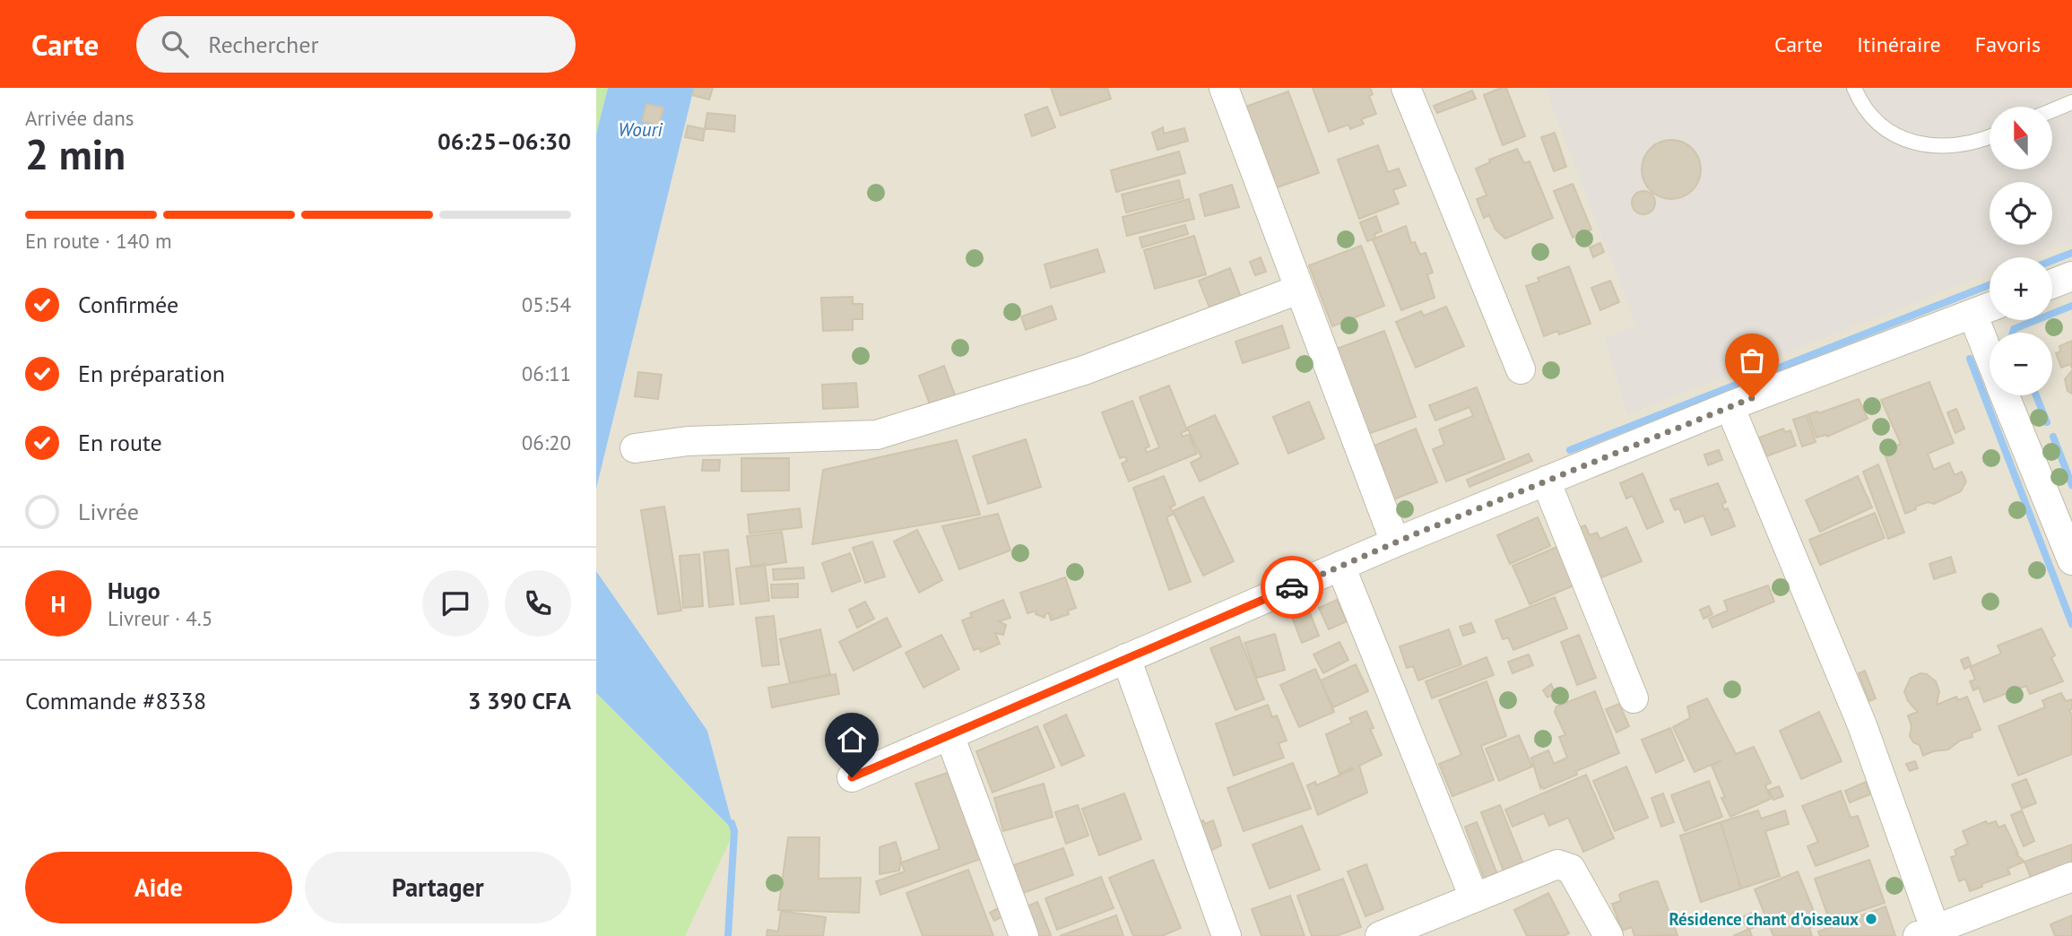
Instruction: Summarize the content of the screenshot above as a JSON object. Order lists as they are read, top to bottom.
{
  "water": ["Wouri"],
  "places": ["Résidence chant d'oiseaux"],
  "north": "top",
  "page": {
    "header": "Carte",
    "search": "Rechercher",
    "nav": ["Carte", "Itinéraire", "Favoris"],
    "heading": ["2 min", "Arrivée dans", "06:25–06:30"],
    "panel": [
      "Hugo",
      "Livreur · 4.5",
      "Commande #8338",
      "3 390 CFA"
    ],
    "map_buttons": ["+", "−"],
    "bar": "En route · 140 m",
    "list": [
      ["Confirmée", "05:54"],
      ["En préparation", "06:11"],
      ["En route", "06:20"],
      "Livrée"
    ],
    "round": "H",
    "buttons": ["Aide", "Partager"]
  }
}
